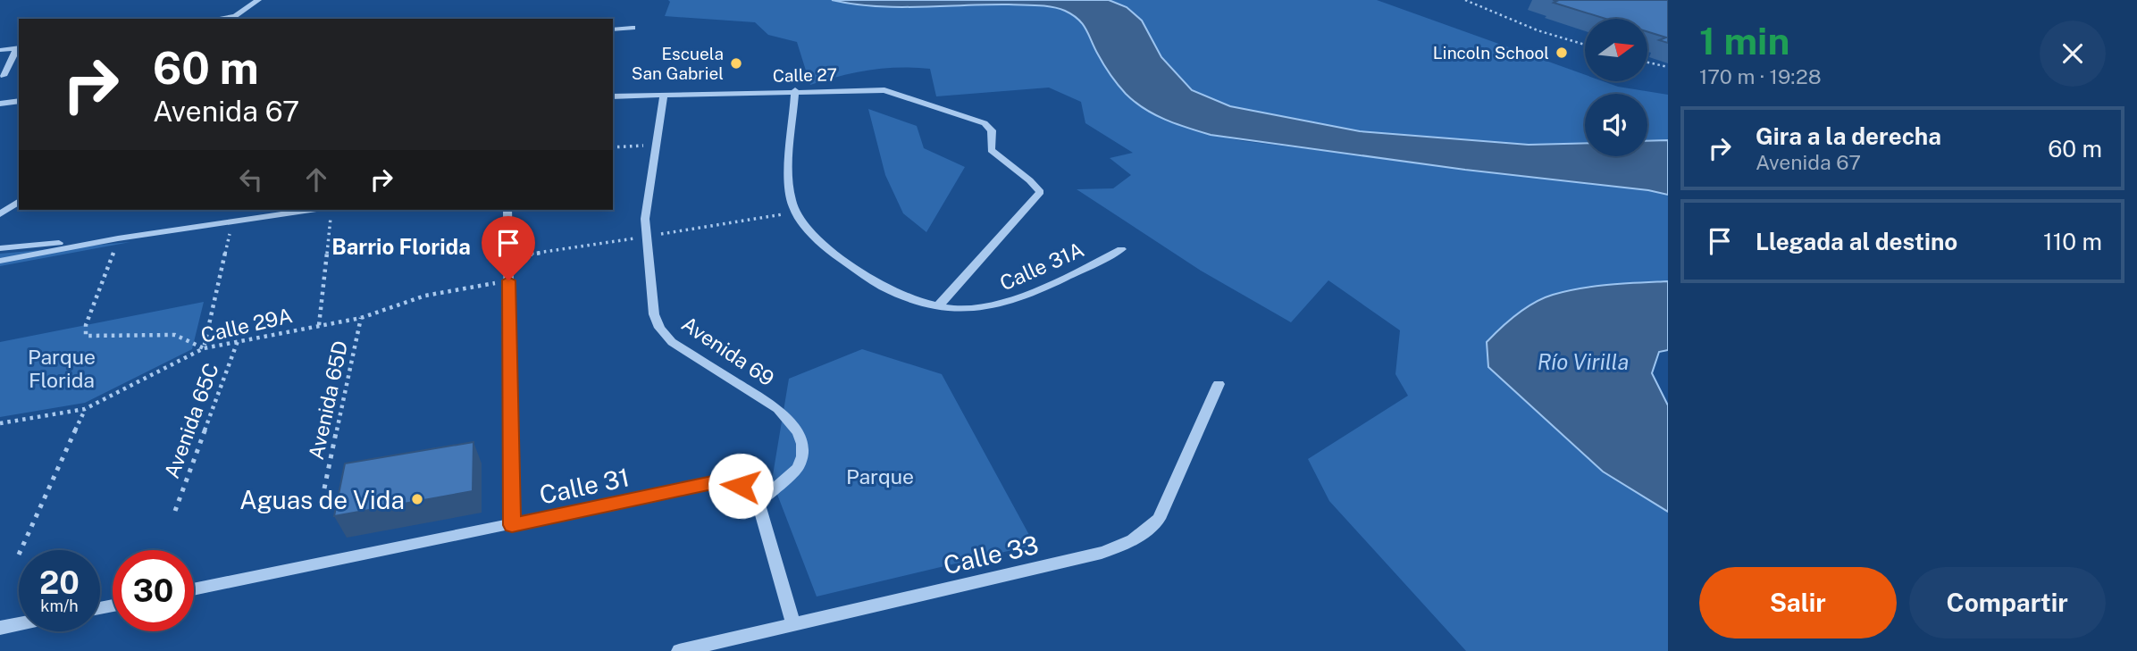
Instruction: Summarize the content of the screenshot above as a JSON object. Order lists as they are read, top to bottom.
{
  "streets": {
    "street": [
      "Calle 27",
      "Calle 31A",
      "Avenida 69",
      "Calle 31",
      "Calle 33"
    ],
    "path": ["Calle 29A", "Avenida 65D", "Avenida 65C"]
  },
  "crossings": [
    ["Calle 27", "Calle 31A"],
    ["Calle 27", "Avenida 69"],
    ["Calle 29A", "Avenida 65D"],
    ["Calle 29A", "Avenida 65C"],
    ["Avenida 69", "Calle 31"]
  ],
  "districts": ["Barrio Florida"],
  "water": ["Río Virilla"],
  "parks": ["Parque Florida", "Parque"],
  "places": ["Lincoln School", "Escuela San Gabriel", "Aguas de Vida"],
  "north": "right",
  "page": {
    "heading": ["1 min", "170 m · 19:28"],
    "turn": ["60 m", "Avenida 67"],
    "list": [
      {
        "name": "Gira a la derecha",
        "note": "Avenida 67",
        "value": "60 m"
      },
      {
        "name": "Llegada al destino",
        "value": "110 m"
      }
    ],
    "speed": "20 km/h",
    "limit": "30",
    "buttons": ["Salir", "Compartir"]
  }
}
